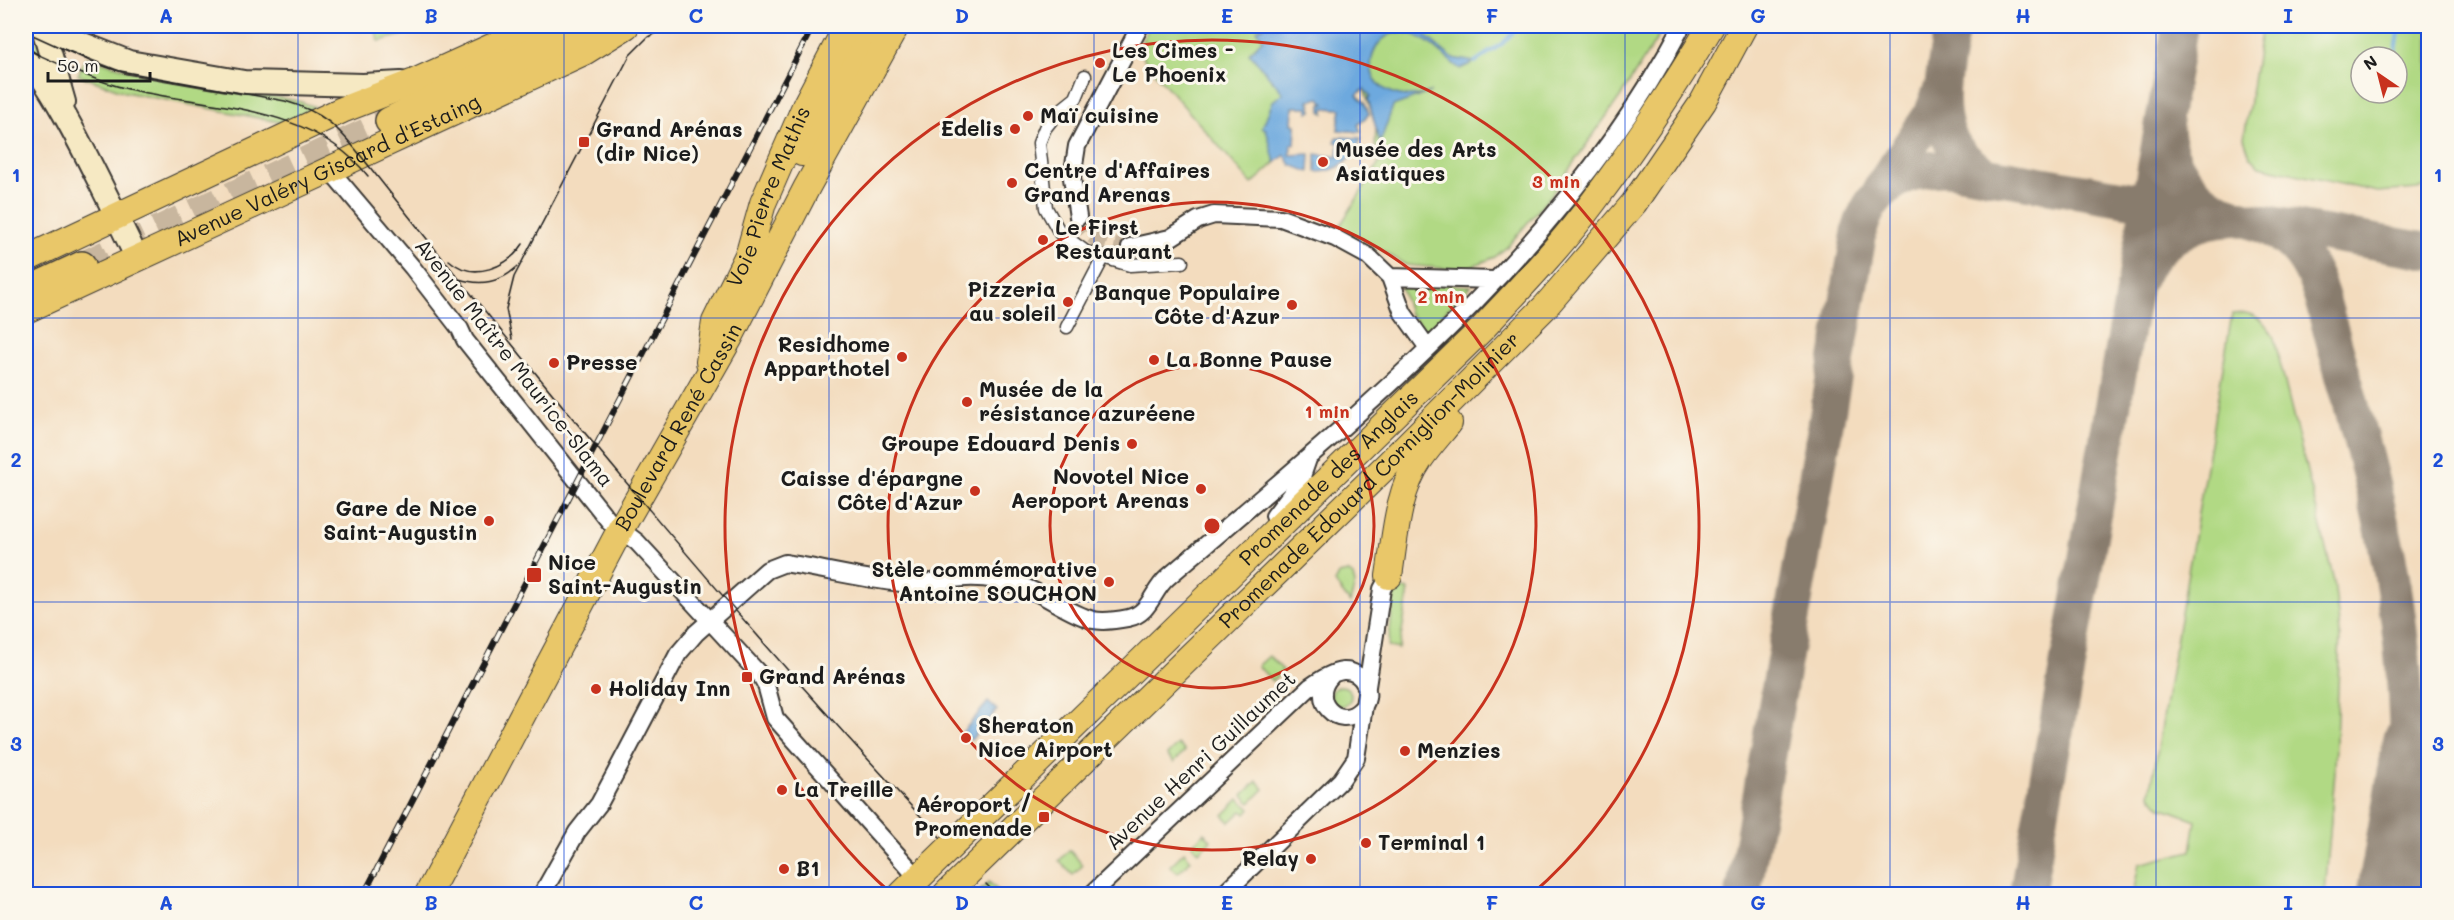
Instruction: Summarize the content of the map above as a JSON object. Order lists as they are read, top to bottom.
{
  "streets": {
    "main road": [
      "Avenue Valéry Giscard d'Estaing",
      "Voie Pierre Mathis",
      "Boulevard René Cassin",
      "Promenade des Anglais",
      "Promenade Edouard Corniglion-Molinier"
    ],
    "street": ["Avenue Maître Maurice-Slama", "Avenue Henri Guillaumet"]
  },
  "crossings": [
    ["Avenue Valéry Giscard d'Estaing", "Avenue Maître Maurice-Slama"],
    ["Voie Pierre Mathis", "Boulevard René Cassin"],
    ["Avenue Maître Maurice-Slama", "Boulevard René Cassin"],
    ["Avenue Maître Maurice-Slama", "Promenade des Anglais"]
  ],
  "places": {
    "other": [
      "Les Cimes - Le Phoenix",
      "Maï cuisine",
      "Edelis",
      "Musée des Arts Asiatiques",
      "Centre d'Affaires Grand Arenas",
      "Le First Restaurant",
      "Pizzeria au soleil",
      "Banque Populaire Côte d'Azur",
      "Residhome Apparthotel",
      "La Bonne Pause",
      "Presse",
      "Musée de la résistance azuréene",
      "Groupe Edouard Denis",
      "Novotel Nice Aeroport Arenas",
      "Caisse d'épargne Côte d'Azur",
      "Gare de Nice Saint-Augustin",
      "Stèle commémorative Antoine SOUCHON",
      "Holiday Inn",
      "Sheraton Nice Airport",
      "Menzies",
      "La Treille",
      "Terminal 1",
      "Relay",
      "B1"
    ],
    "transit": [
      "Grand Arénas (dir Nice)",
      "Nice Saint-Augustin",
      "Grand Arénas",
      "Aéroport / Promenade"
    ]
  },
  "scale_bar": "50 m",
  "north": "top left",
  "grid": {
    "columns": [
      "A",
      "B",
      "C",
      "D",
      "E",
      "F",
      "G",
      "H",
      "I"
    ],
    "rows": ["1", "2", "3"]
  },
  "rings": ["3 min", "2 min", "1 min"]
}
